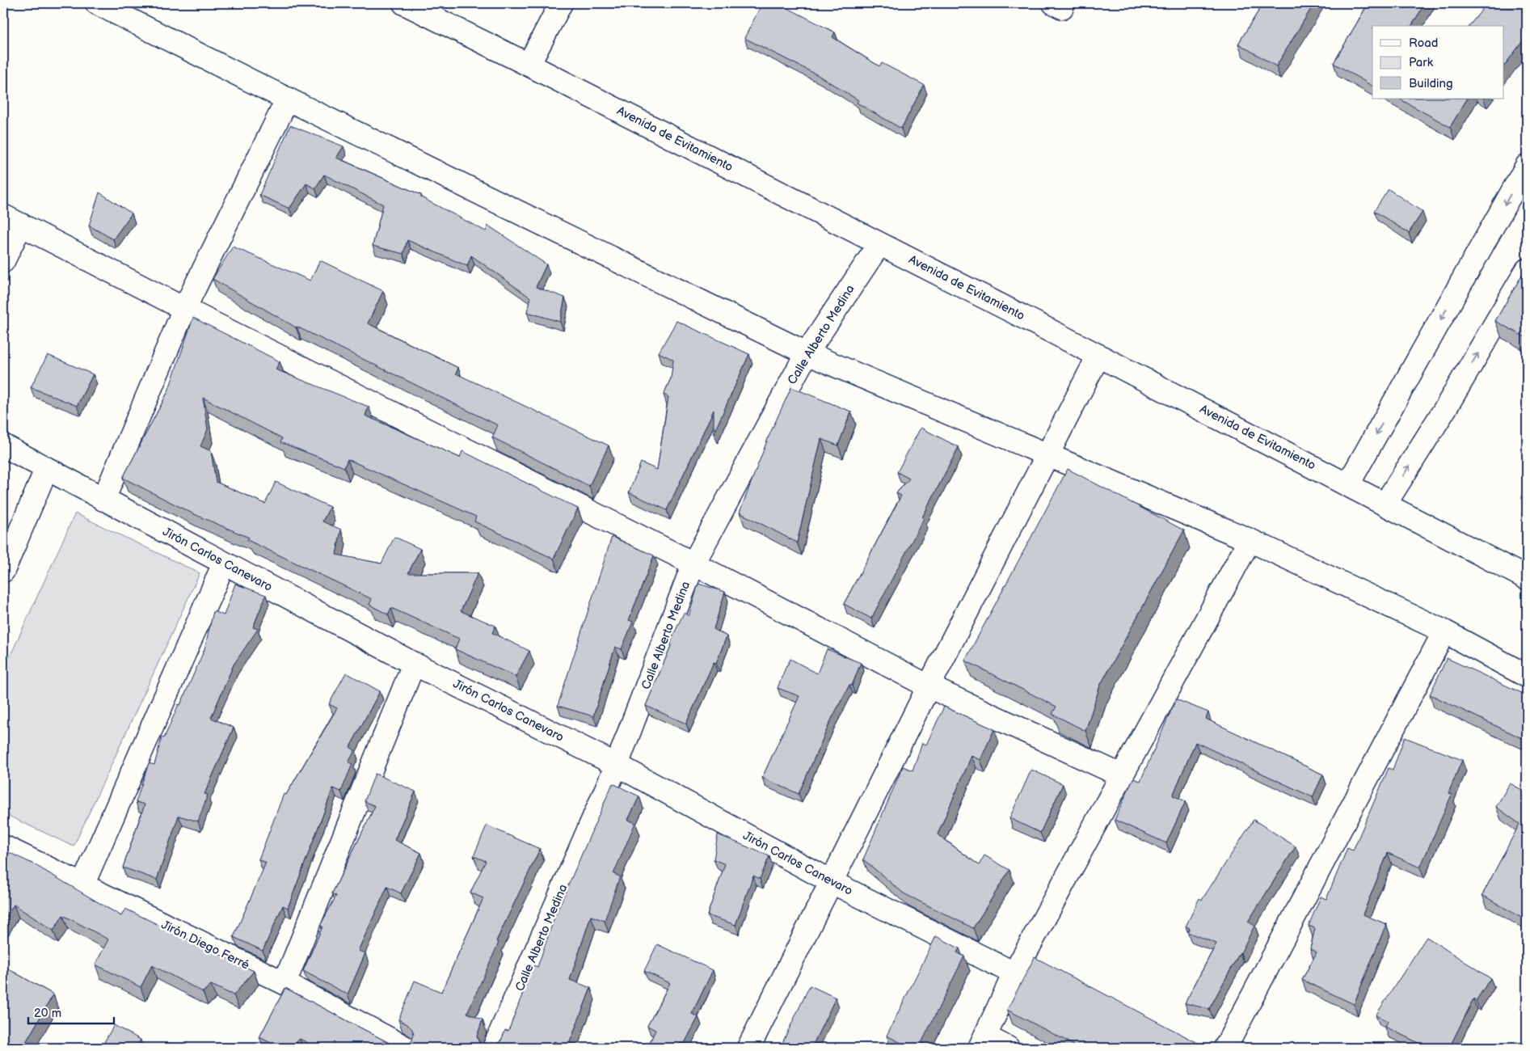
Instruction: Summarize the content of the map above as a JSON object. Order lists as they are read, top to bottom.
{
  "streets": {
    "street": [
      "Avenida de Evitamiento",
      "Calle Alberto Medina",
      "Jirón Carlos Canevaro",
      "Jirón Diego Ferré"
    ]
  },
  "crossings": [
    ["Avenida de Evitamiento", "Calle Alberto Medina"],
    ["Calle Alberto Medina", "Jirón Carlos Canevaro"]
  ],
  "legend": ["Road", "Park", "Building"],
  "scale_bar": "20 m"
}
